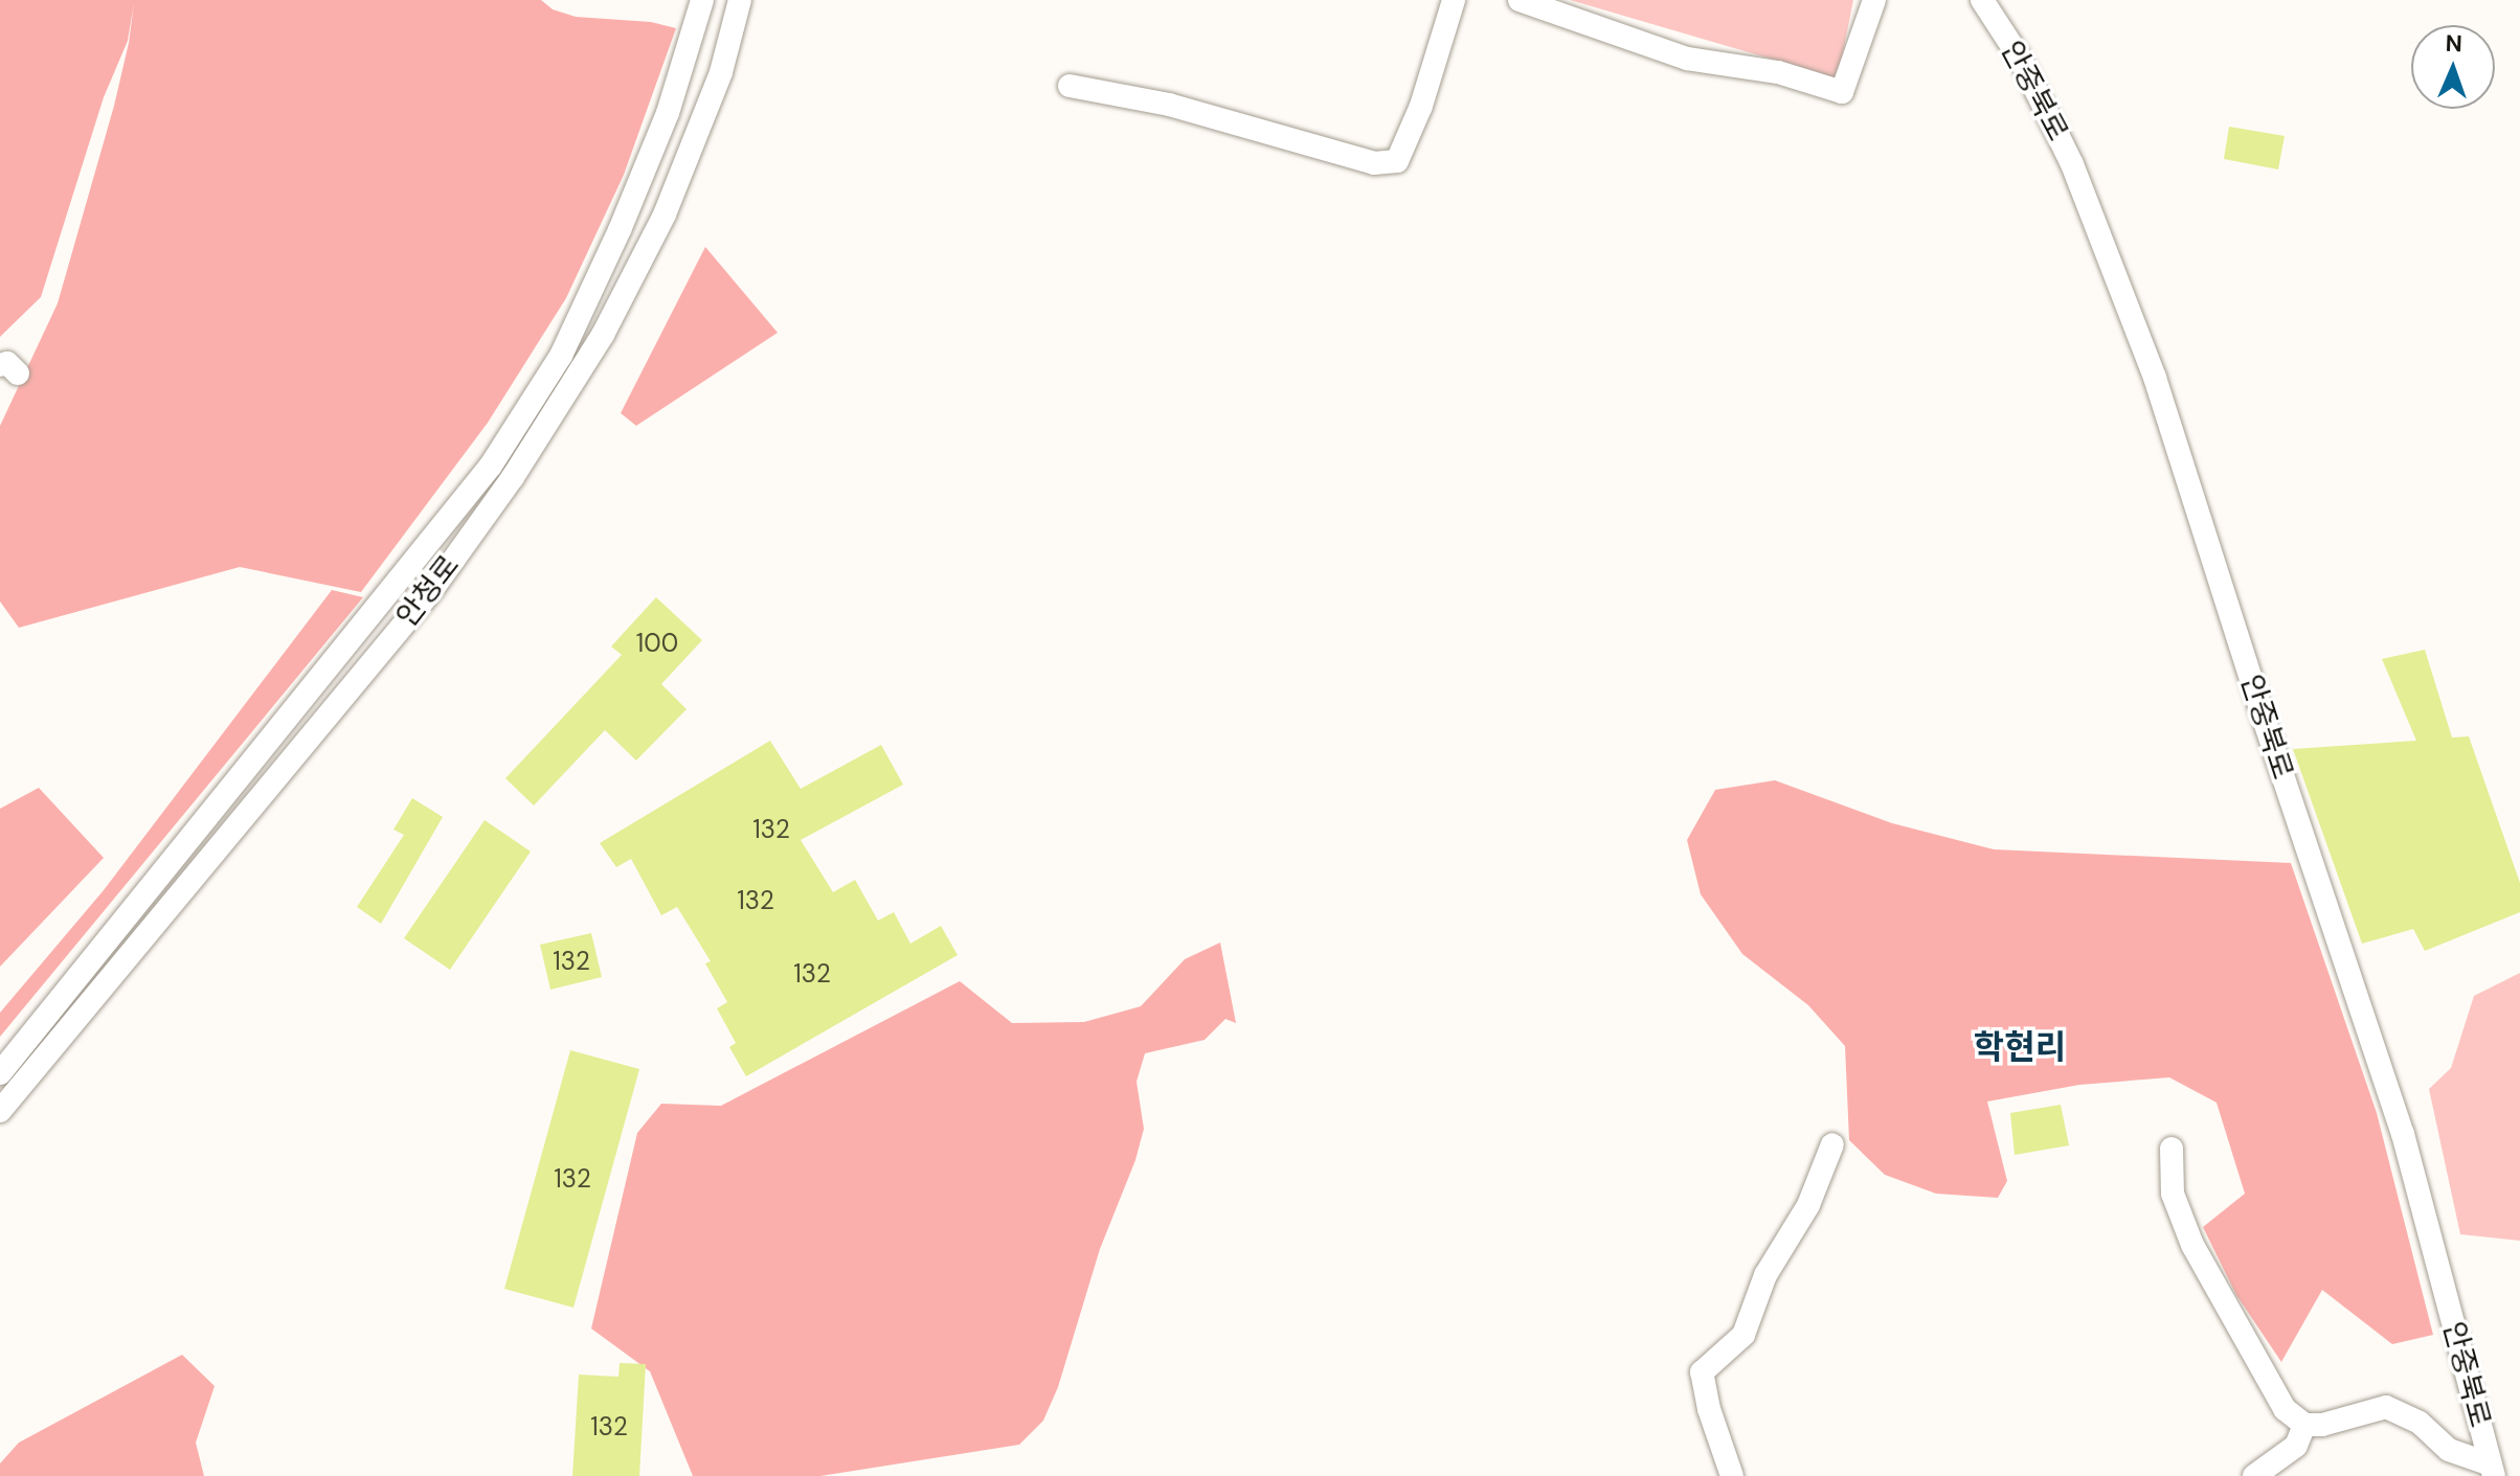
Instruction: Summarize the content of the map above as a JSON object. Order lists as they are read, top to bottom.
{
  "streets": {
    "street": ["안중북로", "안청로"]
  },
  "districts": ["학현리"],
  "house_numbers": [
    "100",
    "132",
    "132",
    "132",
    "132",
    "132",
    "132"
  ],
  "north": "top"
}
